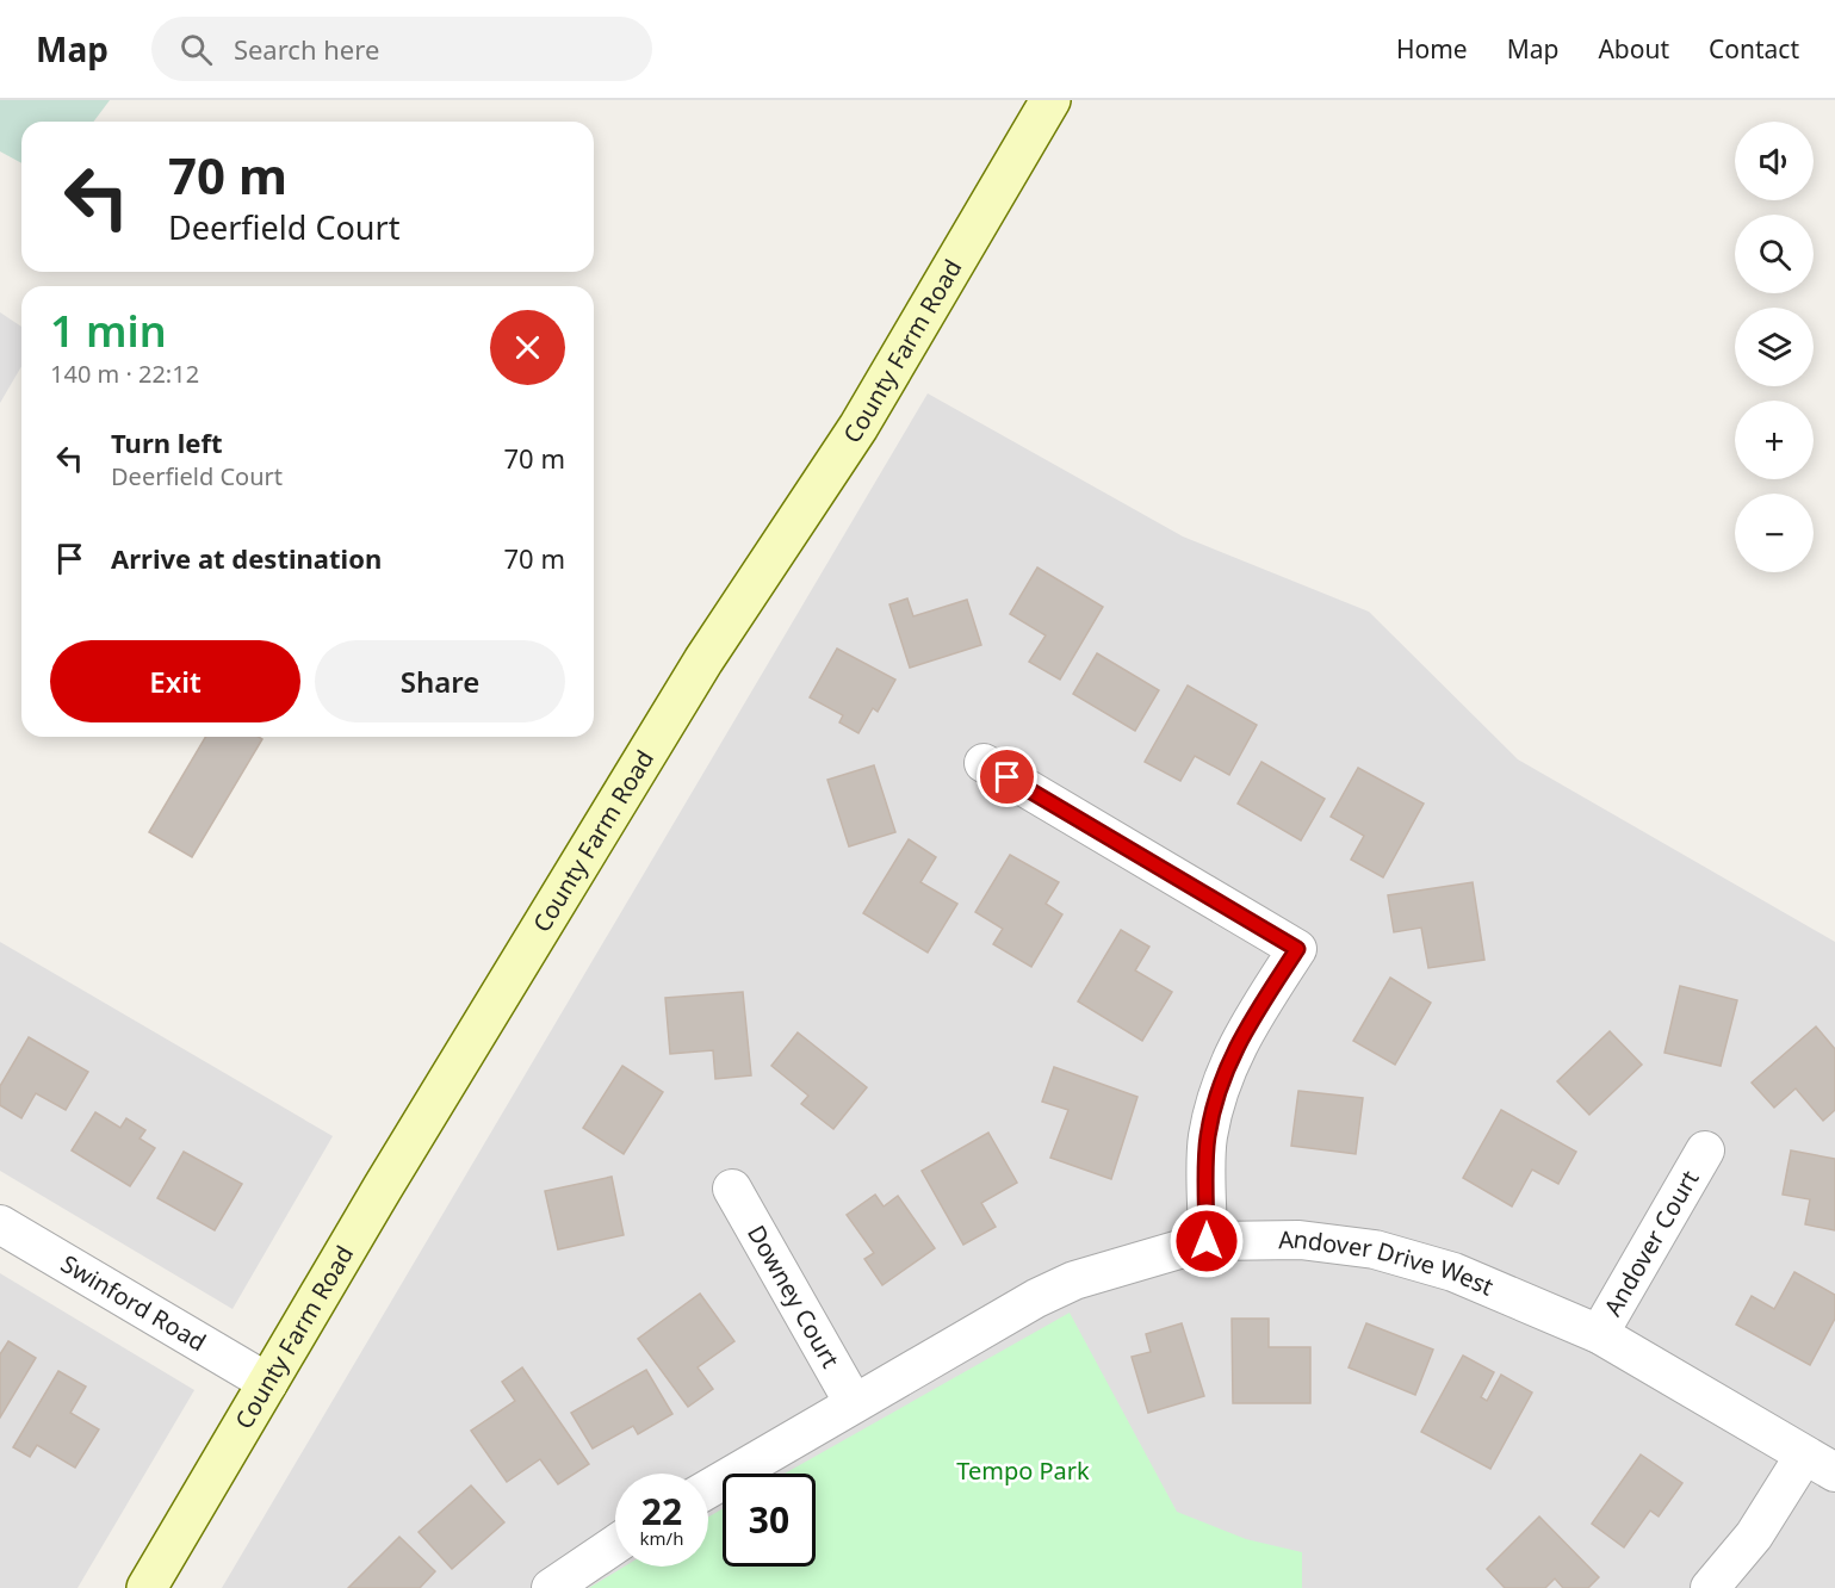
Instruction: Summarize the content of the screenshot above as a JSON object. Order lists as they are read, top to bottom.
{
  "streets": {
    "main road": ["County Farm Road"],
    "street": [
      "Andover Court",
      "Andover Drive West",
      "Downey Court",
      "Swinford Road"
    ]
  },
  "crossings": [
    ["County Farm Road", "Swinford Road"],
    ["Andover Court", "Andover Drive West"],
    ["Andover Drive West", "Downey Court"]
  ],
  "parks": ["Tempo Park"],
  "page": {
    "header": "Map",
    "search": "Search here",
    "nav": [
      "Home",
      "Map",
      "About",
      "Contact"
    ],
    "map_buttons": ["+", "−"],
    "turn": ["70 m", "Deerfield Court"],
    "heading": ["1 min", "140 m · 22:12"],
    "list": [
      {
        "name": "Turn left",
        "note": "Deerfield Court",
        "value": "70 m"
      },
      {
        "name": "Arrive at destination",
        "value": "70 m"
      }
    ],
    "buttons": ["Exit", "Share"],
    "speed": "22 km/h",
    "limit": "30"
  }
}
